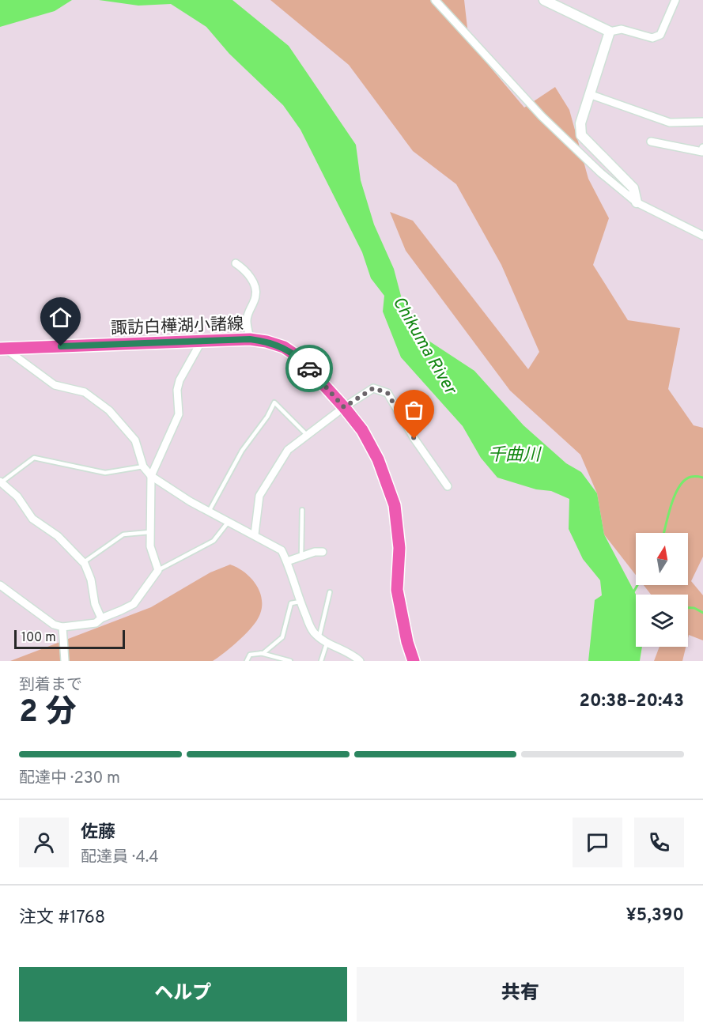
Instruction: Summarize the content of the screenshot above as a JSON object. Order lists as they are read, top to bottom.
{
  "streets": {
    "main road": ["諏訪白樺湖小諸線"]
  },
  "water": ["Chikuma River", "千曲川"],
  "scale_bar": "100 m",
  "north": "top",
  "page": {
    "scale": "100 m",
    "heading": ["2 分", "到着まで", "20:38–20:43"],
    "panel": [
      "佐藤",
      "配達員 · 4.4",
      "注文 #1768",
      "¥5,390"
    ],
    "bar": "配達中 · 230 m",
    "buttons": ["ヘルプ", "共有"]
  }
}
